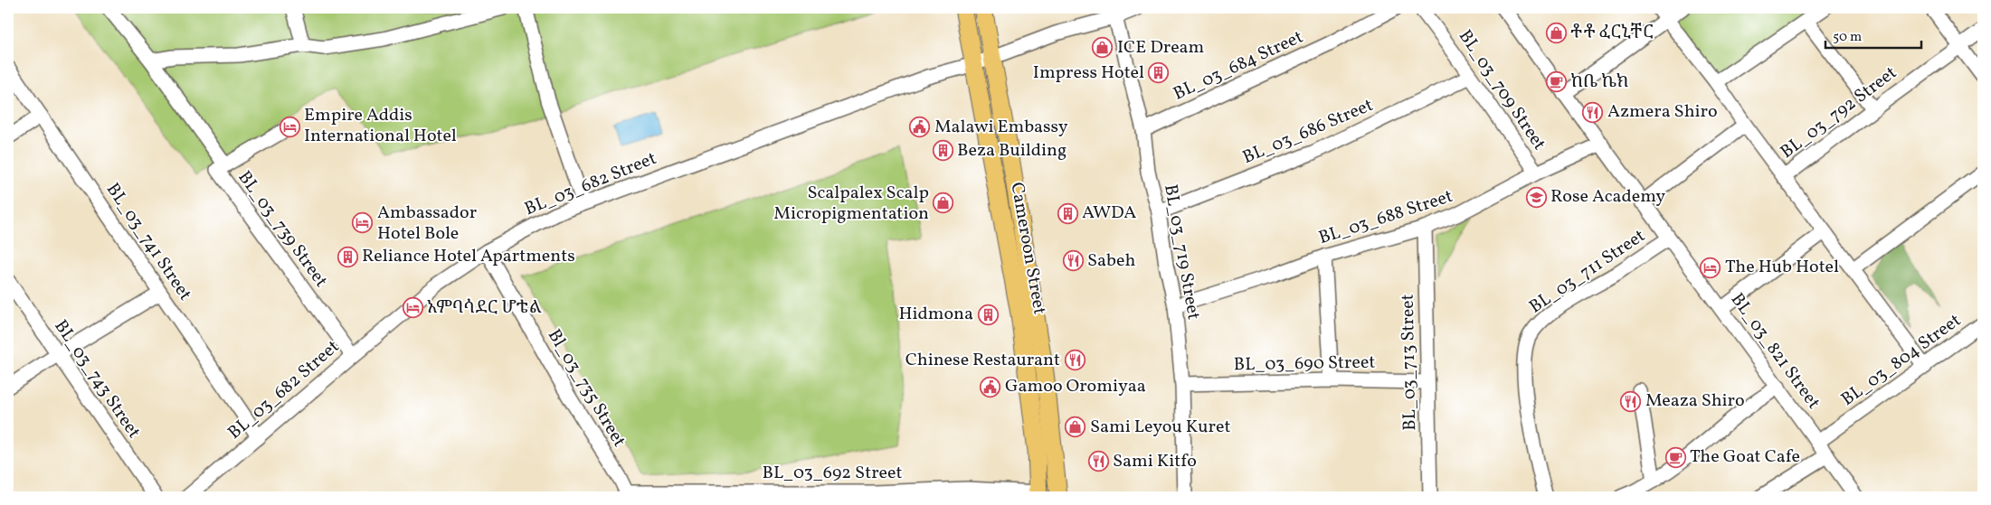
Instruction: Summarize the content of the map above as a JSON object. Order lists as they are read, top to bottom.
{
  "streets": {
    "main road": ["Cameroon Street"],
    "street": [
      "BL_03_684 Street",
      "BL_03_709 Street",
      "BL_03_792 Street",
      "BL_03_686 Street",
      "BL_03_682 Street",
      "BL_03_688 Street",
      "BL_03_739 Street",
      "BL_03_741 Street",
      "BL_03_719 Street",
      "BL_03_711 Street",
      "BL_03_821 Street",
      "BL_03_804 Street",
      "BL_03_713 Street",
      "BL_03_690 Street",
      "BL_03_743 Street",
      "Bl_03_735 Street",
      "BL_03_692 Street"
    ]
  },
  "crossings": [
    ["BL_03_684 Street", "BL_03_719 Street"],
    ["BL_03_709 Street", "BL_03_686 Street"],
    ["BL_03_709 Street", "BL_03_688 Street"],
    ["BL_03_686 Street", "BL_03_719 Street"],
    ["BL_03_682 Street", "BL_03_739 Street"],
    ["BL_03_682 Street", "BL_03_741 Street"],
    ["BL_03_682 Street", "Cameroon Street"],
    ["BL_03_682 Street", "BL_03_719 Street"],
    ["BL_03_682 Street", "Bl_03_735 Street"],
    ["BL_03_688 Street", "BL_03_719 Street"],
    ["BL_03_688 Street", "BL_03_821 Street"],
    ["BL_03_688 Street", "BL_03_713 Street"],
    ["Cameroon Street", "BL_03_692 Street"],
    ["BL_03_719 Street", "BL_03_690 Street"],
    ["BL_03_711 Street", "BL_03_821 Street"],
    ["BL_03_821 Street", "BL_03_804 Street"],
    ["BL_03_713 Street", "BL_03_690 Street"],
    ["Bl_03_735 Street", "BL_03_692 Street"]
  ],
  "places": {
    "shop": [
      "ቶቶ ፈርኒቸር",
      "ICE Dream",
      "Scalpalex Scalp Micropigmentation",
      "Sami Leyou Kuret"
    ],
    "building": [
      "Impress Hotel",
      "Beza Building",
      "AWDA",
      "Reliance Hotel Apartments",
      "Hidmona"
    ],
    "cafe": ["ከቤ ኬክ", "The Goat Cafe"],
    "restaurant": [
      "Azmera Shiro",
      "Sabeh",
      "Chinese Restaurant",
      "Meaza Shiro",
      "Sami Kitfo"
    ],
    "hotel": [
      "Empire Addis International Hotel",
      "Ambassador Hotel Bole",
      "The Hub Hotel",
      "አምባሳደር ሆቴል"
    ],
    "public building": ["Malawi Embassy", "Gamoo Oromiyaa"],
    "school or university": ["Rose Academy"]
  },
  "scale_bar": "50 m"
}
